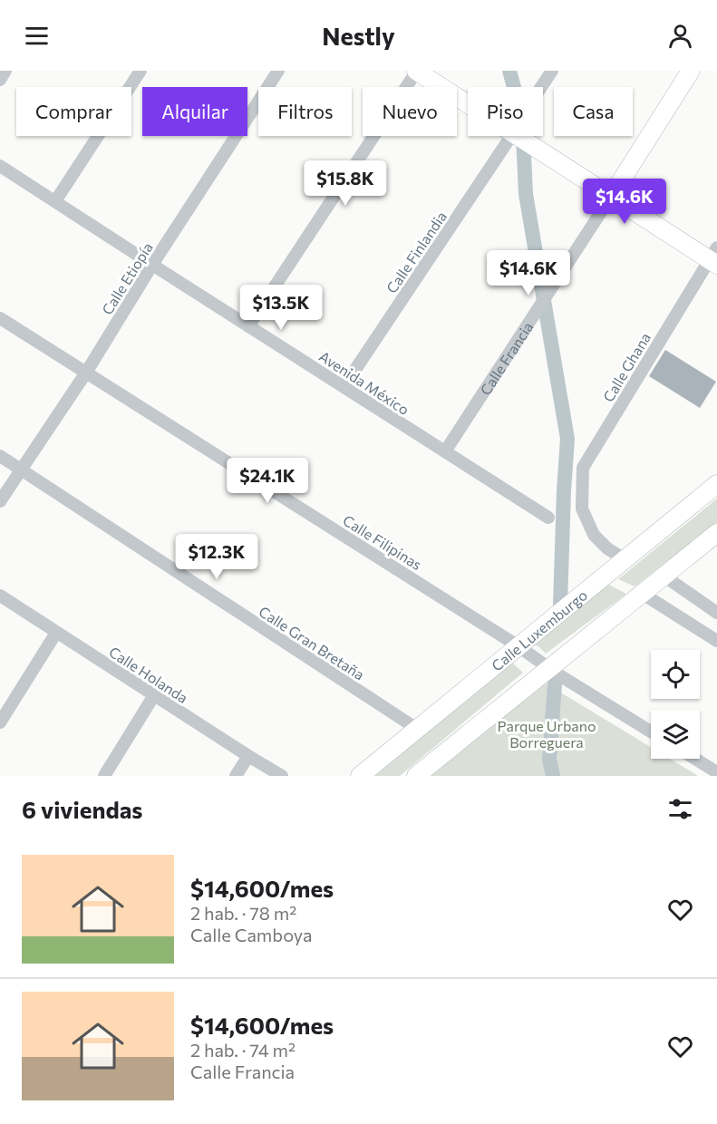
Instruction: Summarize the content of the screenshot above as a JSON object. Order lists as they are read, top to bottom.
{
  "streets": {
    "street": [
      "Calle Finlandia",
      "Calle Etiopía",
      "Calle Francia",
      "Calle Ghana",
      "Avenida México",
      "Calle Filipinas",
      "Calle Luxemburgo",
      "Calle Gran Bretaña",
      "Calle Holanda"
    ]
  },
  "crossings": [
    ["Calle Finlandia", "Avenida México"],
    ["Calle Etiopía", "Avenida México"],
    ["Calle Etiopía", "Calle Filipinas"],
    ["Calle Etiopía", "Calle Gran Bretaña"],
    ["Calle Francia", "Avenida México"],
    ["Calle Ghana", "Calle Luxemburgo"],
    ["Calle Filipinas", "Calle Luxemburgo"],
    ["Calle Luxemburgo", "Calle Gran Bretaña"]
  ],
  "parks": ["Parque Urbano Borreguera"],
  "page": {
    "header": "Nestly",
    "chip": [
      "Comprar",
      "Alquilar",
      "Filtros",
      "Nuevo",
      "Piso",
      "Casa"
    ],
    "price": [
      "$15.8K",
      "$14.6K",
      "$14.6K",
      "$13.5K",
      "$24.1K",
      "$12.3K"
    ],
    "heading": "6 viviendas",
    "list": [
      {
        "name": "$14,600/mes",
        "note": "2 hab. · 78 m² · Calle Camboya"
      },
      {
        "name": "$14,600/mes",
        "note": "2 hab. · 74 m² · Calle Francia"
      }
    ]
  }
}
